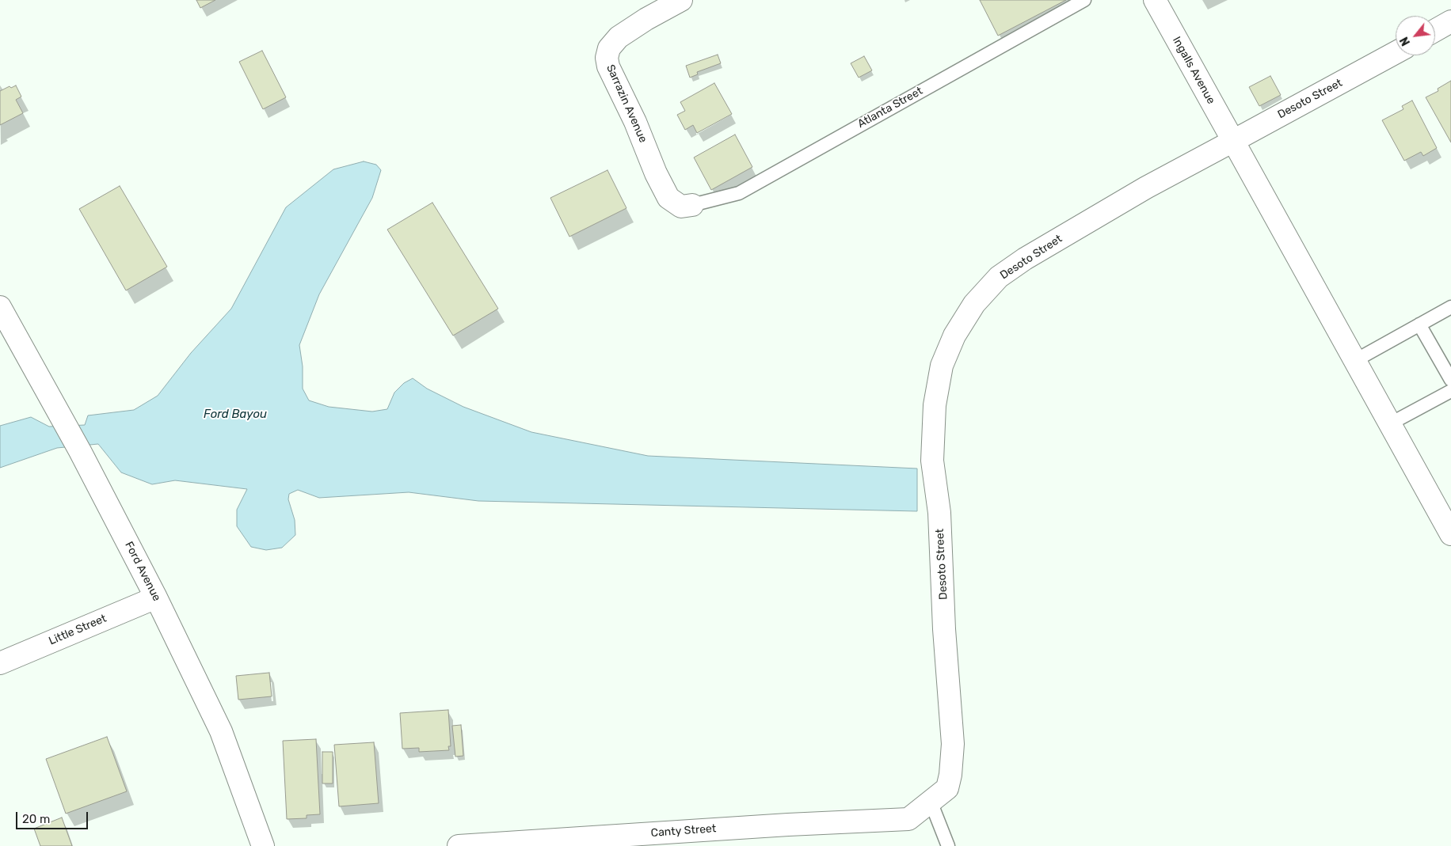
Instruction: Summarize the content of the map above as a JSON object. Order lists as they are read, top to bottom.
{
  "streets": {
    "street": [
      "Ingalls Avenue",
      "Desoto Street",
      "Sarrazin Avenue",
      "Ford Avenue",
      "Little Street",
      "Canty Street"
    ],
    "lane": ["Atlanta Street"]
  },
  "crossings": [
    ["Ingalls Avenue", "Desoto Street"],
    ["Desoto Street", "Canty Street"],
    ["Sarrazin Avenue", "Atlanta Street"],
    ["Ford Avenue", "Little Street"]
  ],
  "water": ["Ford Bayou"],
  "scale_bar": "20 m",
  "north": "bottom left"
}
